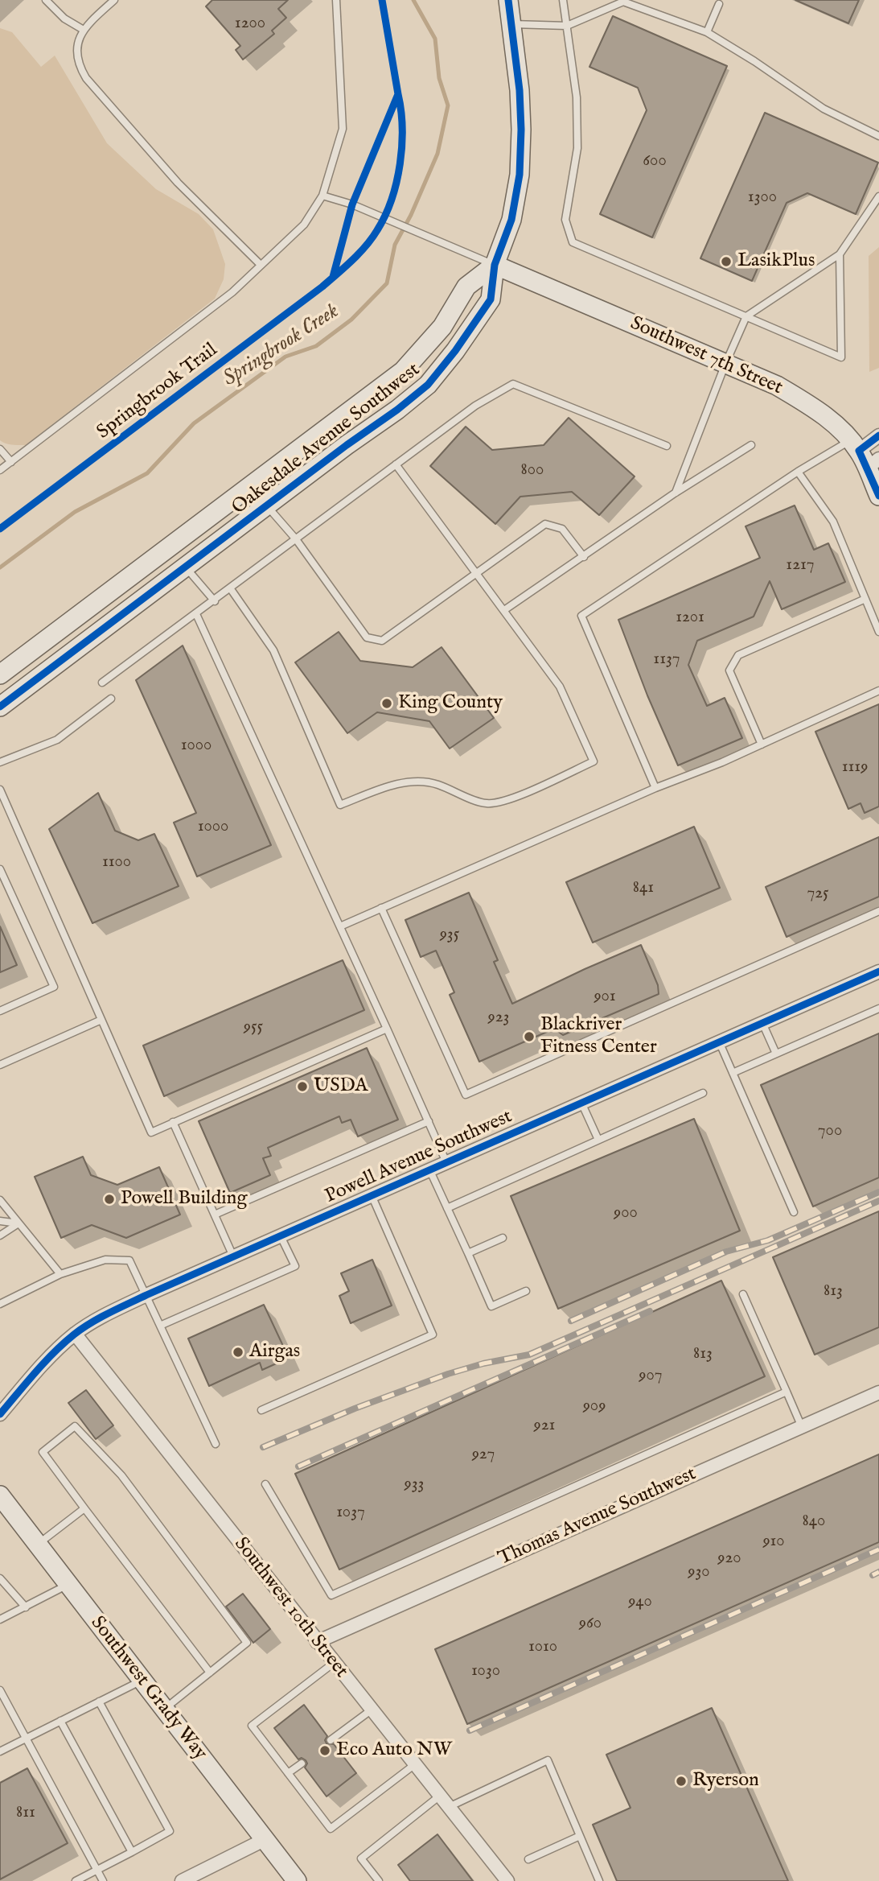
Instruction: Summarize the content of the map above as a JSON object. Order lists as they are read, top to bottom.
{
  "streets": {
    "street": [
      "Southwest 7th Street",
      "Oakesdale Avenue Southwest",
      "Powell Avenue Southwest",
      "Thomas Avenue Southwest",
      "Southwest 10th Street",
      "Southwest Grady Way"
    ],
    "cycle path": ["Springbrook Trail"]
  },
  "crossings": [
    ["Southwest 7th Street", "Oakesdale Avenue Southwest"],
    ["Powell Avenue Southwest", "Southwest 10th Street"],
    ["Thomas Avenue Southwest", "Southwest 10th Street"]
  ],
  "water": ["Springbrook Creek"],
  "places": [
    "LasikPlus",
    "King County",
    "Blackriver Fitness Center",
    "USDA",
    "Powell Building",
    "Airgas",
    "Eco Auto NW",
    "Ryerson"
  ],
  "house_numbers": [
    "1200",
    "600",
    "1300",
    "800",
    "1217",
    "1201",
    "1137",
    "1000",
    "1119",
    "1000",
    "1100",
    "841",
    "725",
    "935",
    "901",
    "923",
    "955",
    "700",
    "900",
    "813",
    "813",
    "907",
    "909",
    "921",
    "927",
    "933",
    "1037",
    "840",
    "910",
    "920",
    "930",
    "940",
    "960",
    "1010",
    "1030",
    "811"
  ]
}
